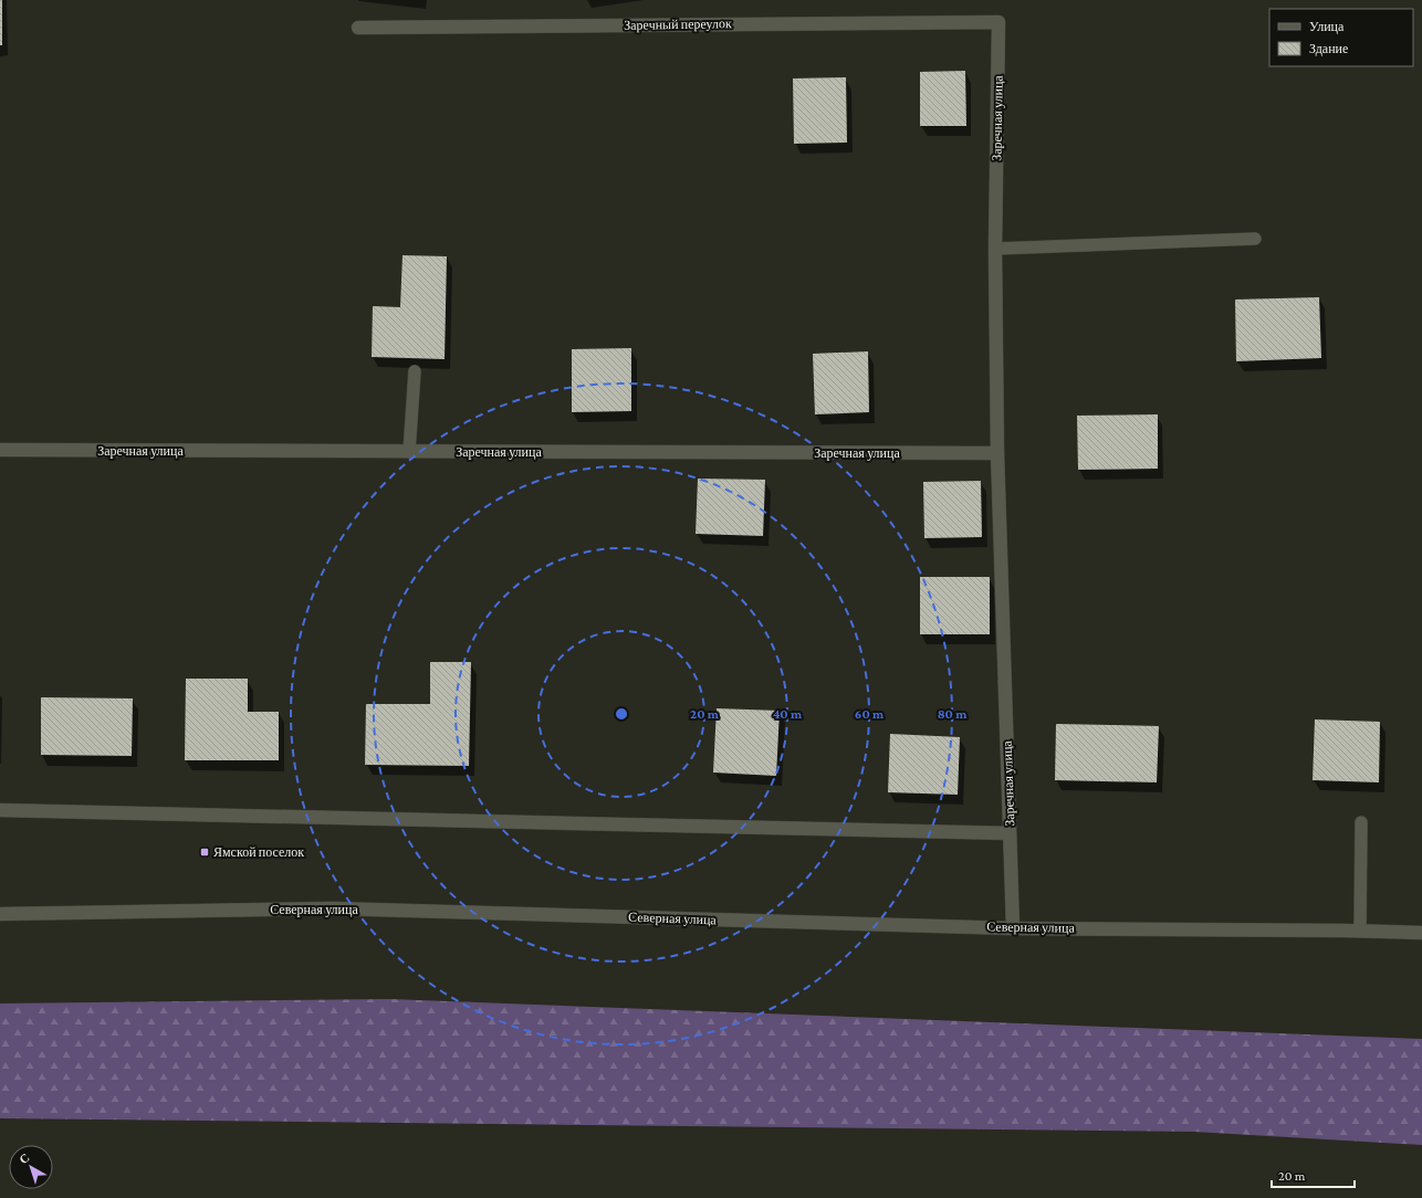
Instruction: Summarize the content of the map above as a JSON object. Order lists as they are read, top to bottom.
{
  "streets": {
    "street": ["Заречный переулок", "Заречная улица", "Северная улица"]
  },
  "crossings": [
    ["Заречный переулок", "Заречная улица"],
    ["Заречная улица", "Северная улица"]
  ],
  "places": {
    "transit": ["Ямской поселок"]
  },
  "legend": ["Улица", "Здание"],
  "scale_bar": "20 m",
  "north": "top left",
  "rings": [
    "20 m",
    "40 m",
    "60 m",
    "80 m"
  ]
}
